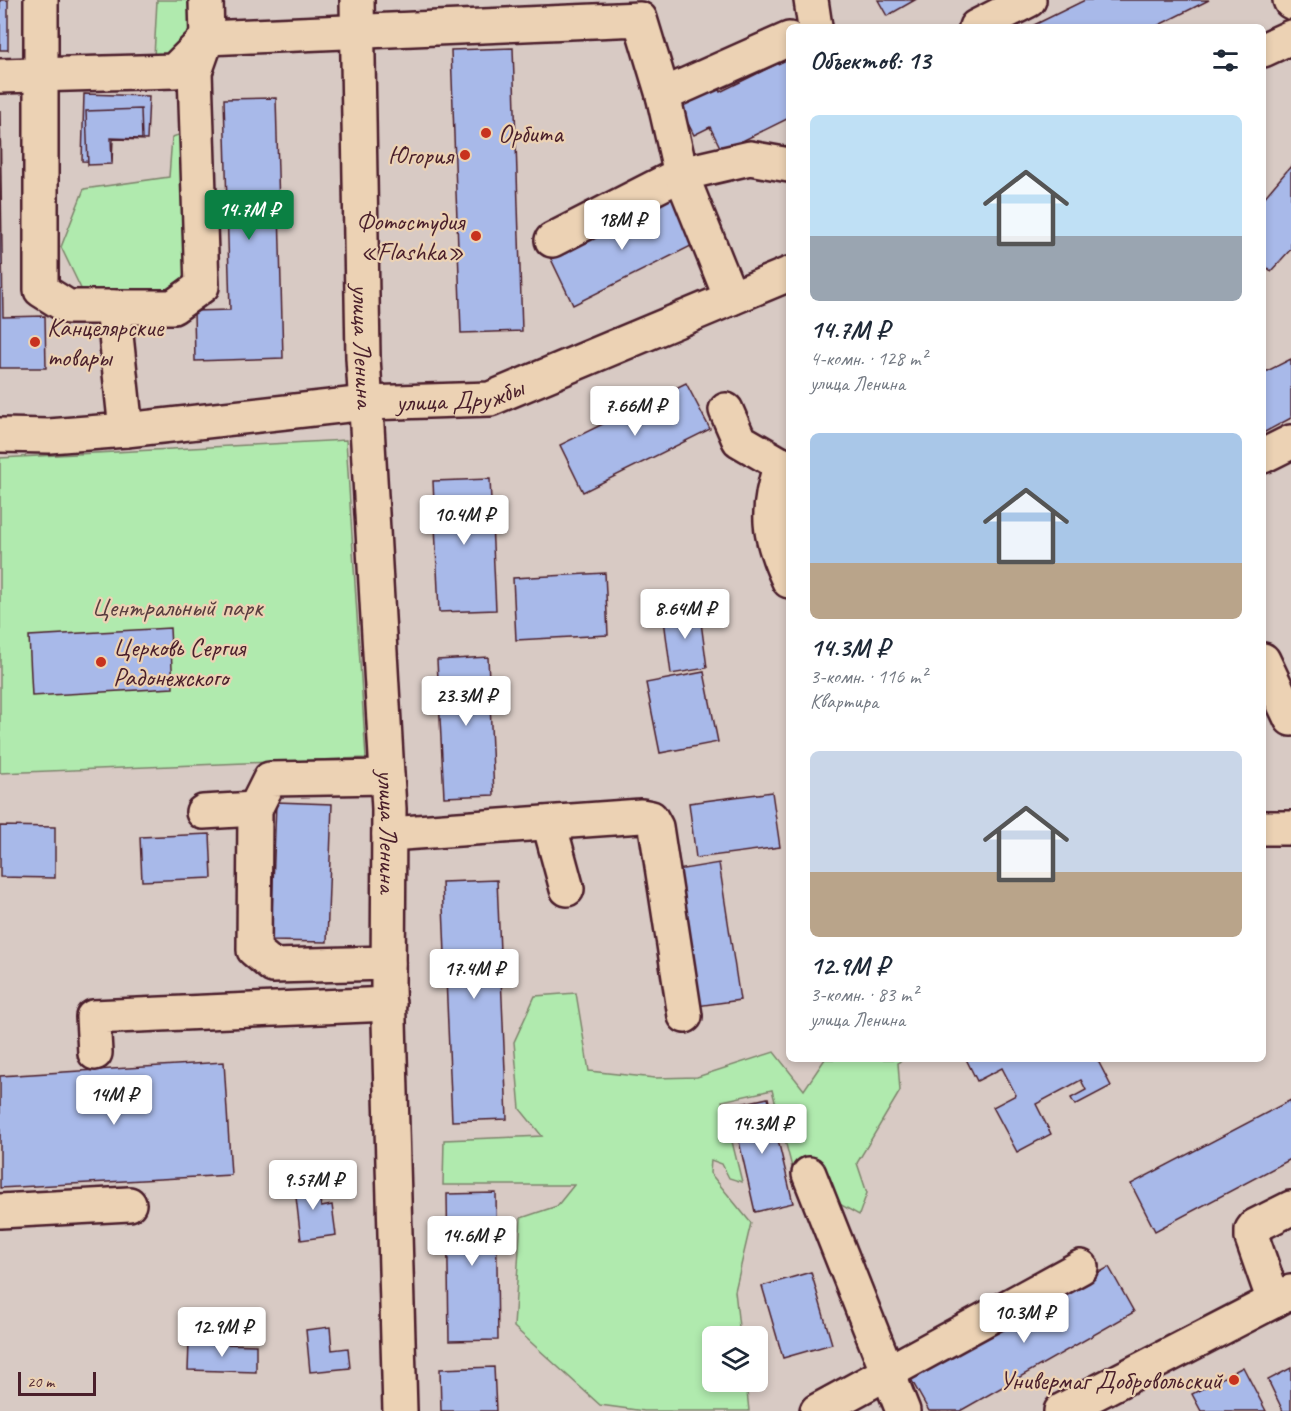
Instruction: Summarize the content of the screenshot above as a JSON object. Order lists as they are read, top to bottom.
{
  "streets": {
    "main road": ["улица Ленина", "улица Дружбы"]
  },
  "crossings": [
    ["улица Ленина", "улица Дружбы"]
  ],
  "parks": ["Центральный парк"],
  "places": [
    "Орбита",
    "Югория",
    "Фотостудия «Flashka»",
    "Канцелярские товары",
    "Церковь Сергия Радонежского",
    "Универмаг Добровольский"
  ],
  "scale_bar": "20 m",
  "page": {
    "heading": "Объектов: 13",
    "list": [
      {
        "name": "14.7M ₽",
        "note": "4-комн. · 128 m² · улица Ленина"
      },
      {
        "name": "14.3M ₽",
        "note": "3-комн. · 116 m² · Квартира"
      },
      {
        "name": "12.9M ₽",
        "note": "3-комн. · 83 m² · улица Ленина"
      }
    ],
    "price": [
      "14.7M ₽",
      "18M ₽",
      "7.66M ₽",
      "10.4M ₽",
      "8.64M ₽",
      "23.3M ₽",
      "17.4M ₽",
      "14M ₽",
      "14.3M ₽",
      "9.57M ₽",
      "14.6M ₽",
      "10.3M ₽",
      "12.9M ₽"
    ],
    "scale": "20 m"
  }
}
